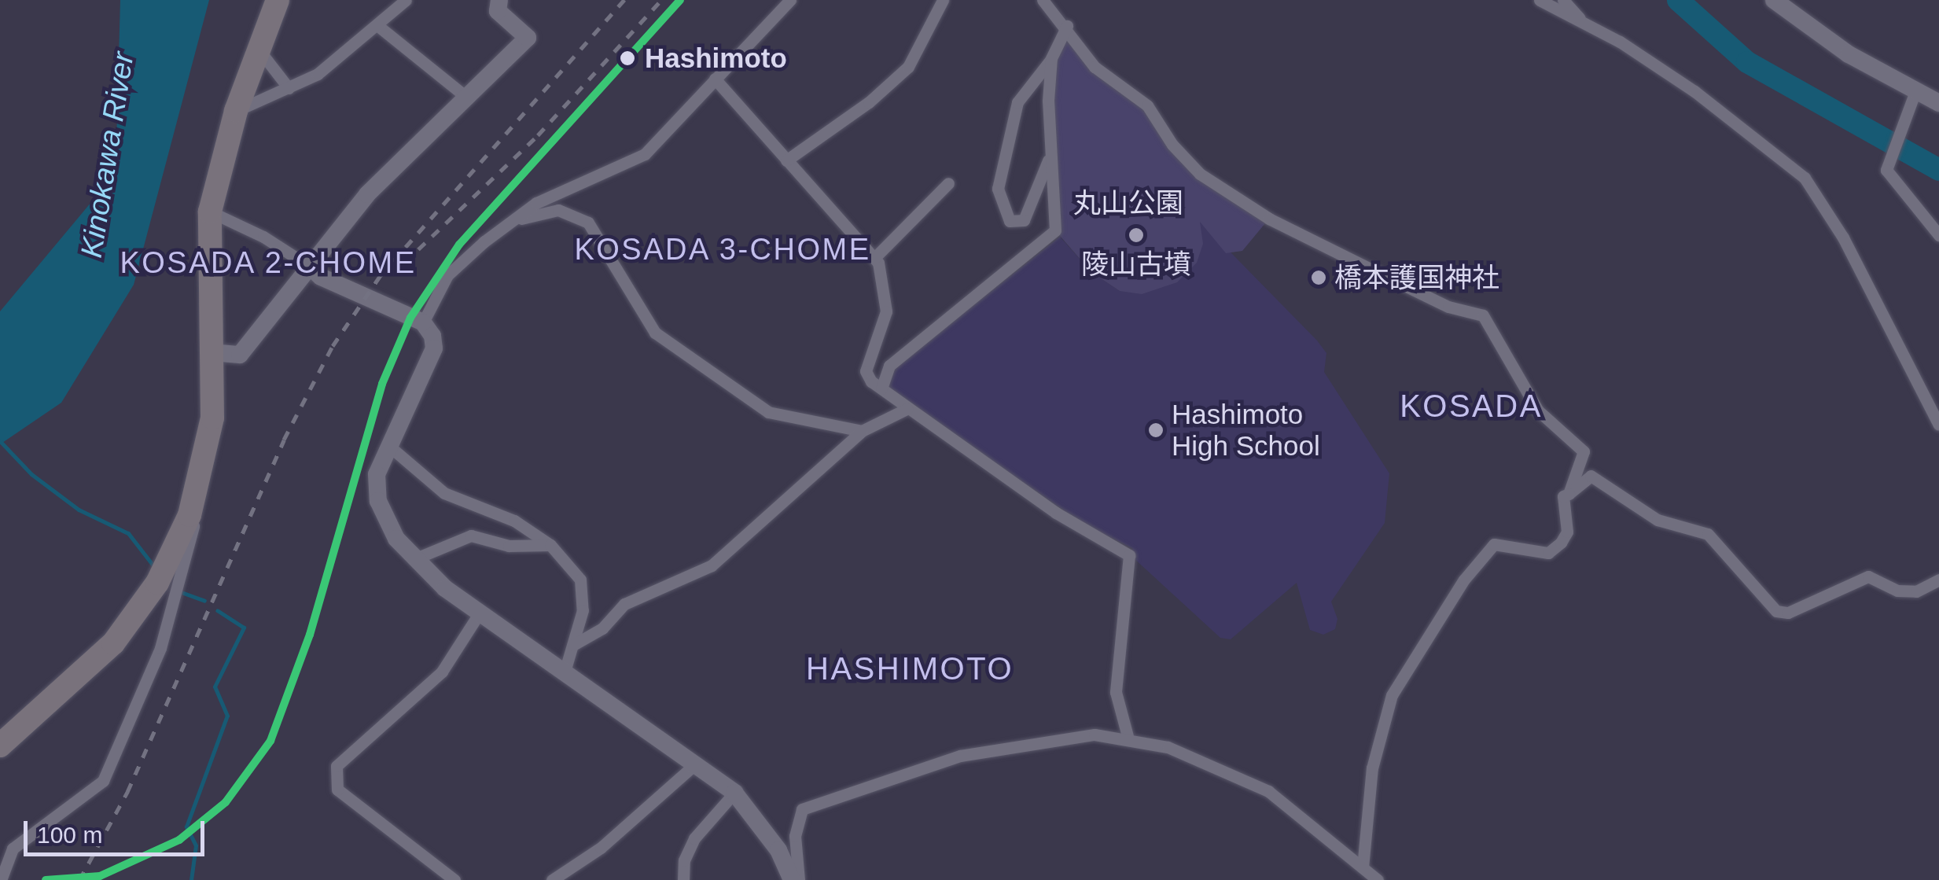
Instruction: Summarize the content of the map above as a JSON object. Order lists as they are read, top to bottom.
{
  "districts": [
    "KOSADA 3-CHOME",
    "KOSADA 2-CHOME",
    "KOSADA",
    "HASHIMOTO"
  ],
  "water": ["Kinokawa River"],
  "parks": ["丸山公園"],
  "places": [
    "Hashimoto",
    "陵山古墳",
    "橋本護国神社",
    "Hashimoto High School"
  ],
  "scale_bar": "100 m"
}
